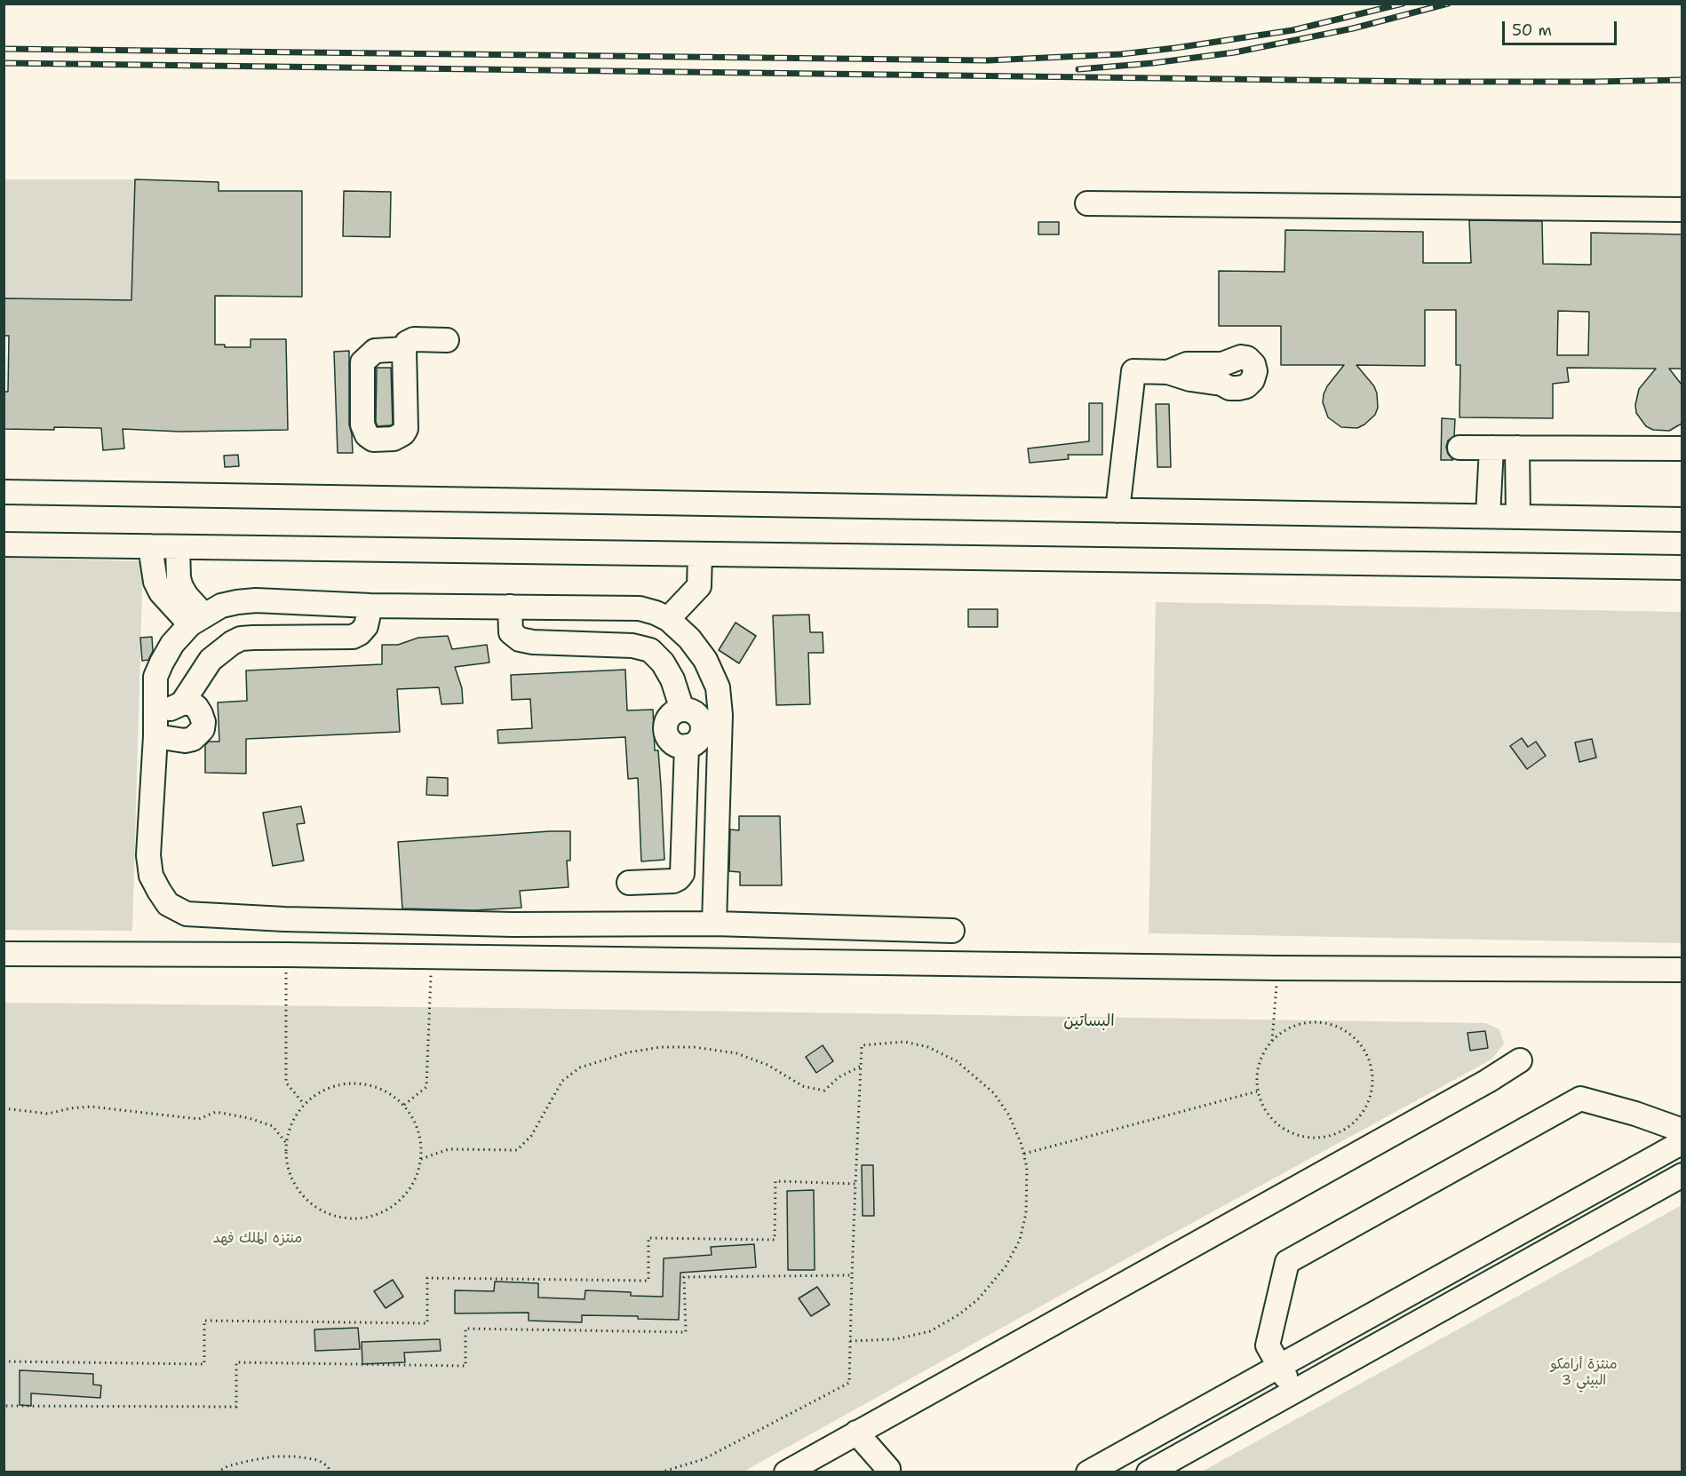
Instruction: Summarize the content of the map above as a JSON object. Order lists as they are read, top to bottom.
{
  "districts": ["البساتين"],
  "parks": ["منتزه الملك فهد", "منتزة أرامكو البيئي 3"],
  "scale_bar": "50 m"
}
